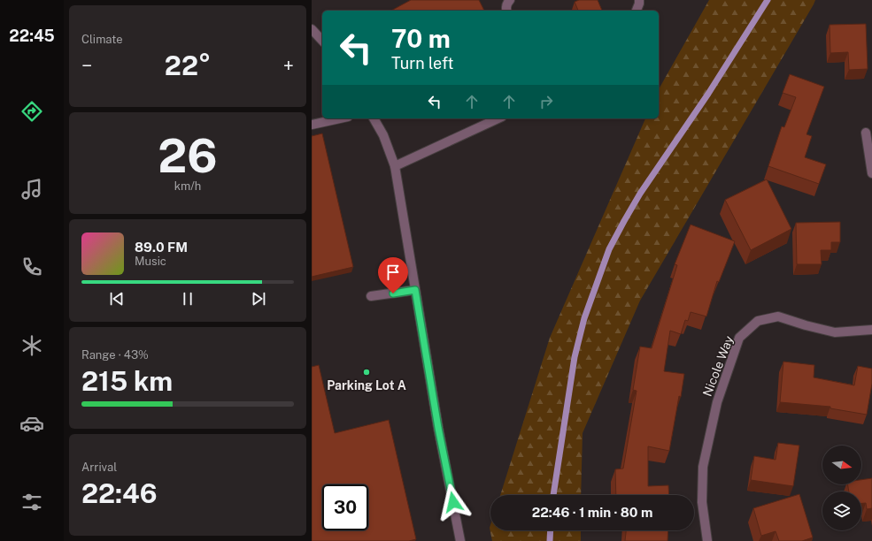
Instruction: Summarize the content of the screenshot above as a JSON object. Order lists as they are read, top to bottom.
{
  "streets": {
    "street": ["Nicole Way"]
  },
  "places": ["Parking Lot A"],
  "north": "right",
  "page": {
    "tabs": "22:45",
    "tile": [
      "Climate",
      ["26", "km/h"],
      ["Range · 43%", "215 km"],
      ["Arrival", "22:46"]
    ],
    "turn": ["70 m", "Turn left"],
    "heat": ["−", "22°", "+"],
    "song": ["89.0 FM", "Music"],
    "limit": "30",
    "trip": "22:46 · 1 min · 80 m"
  }
}
